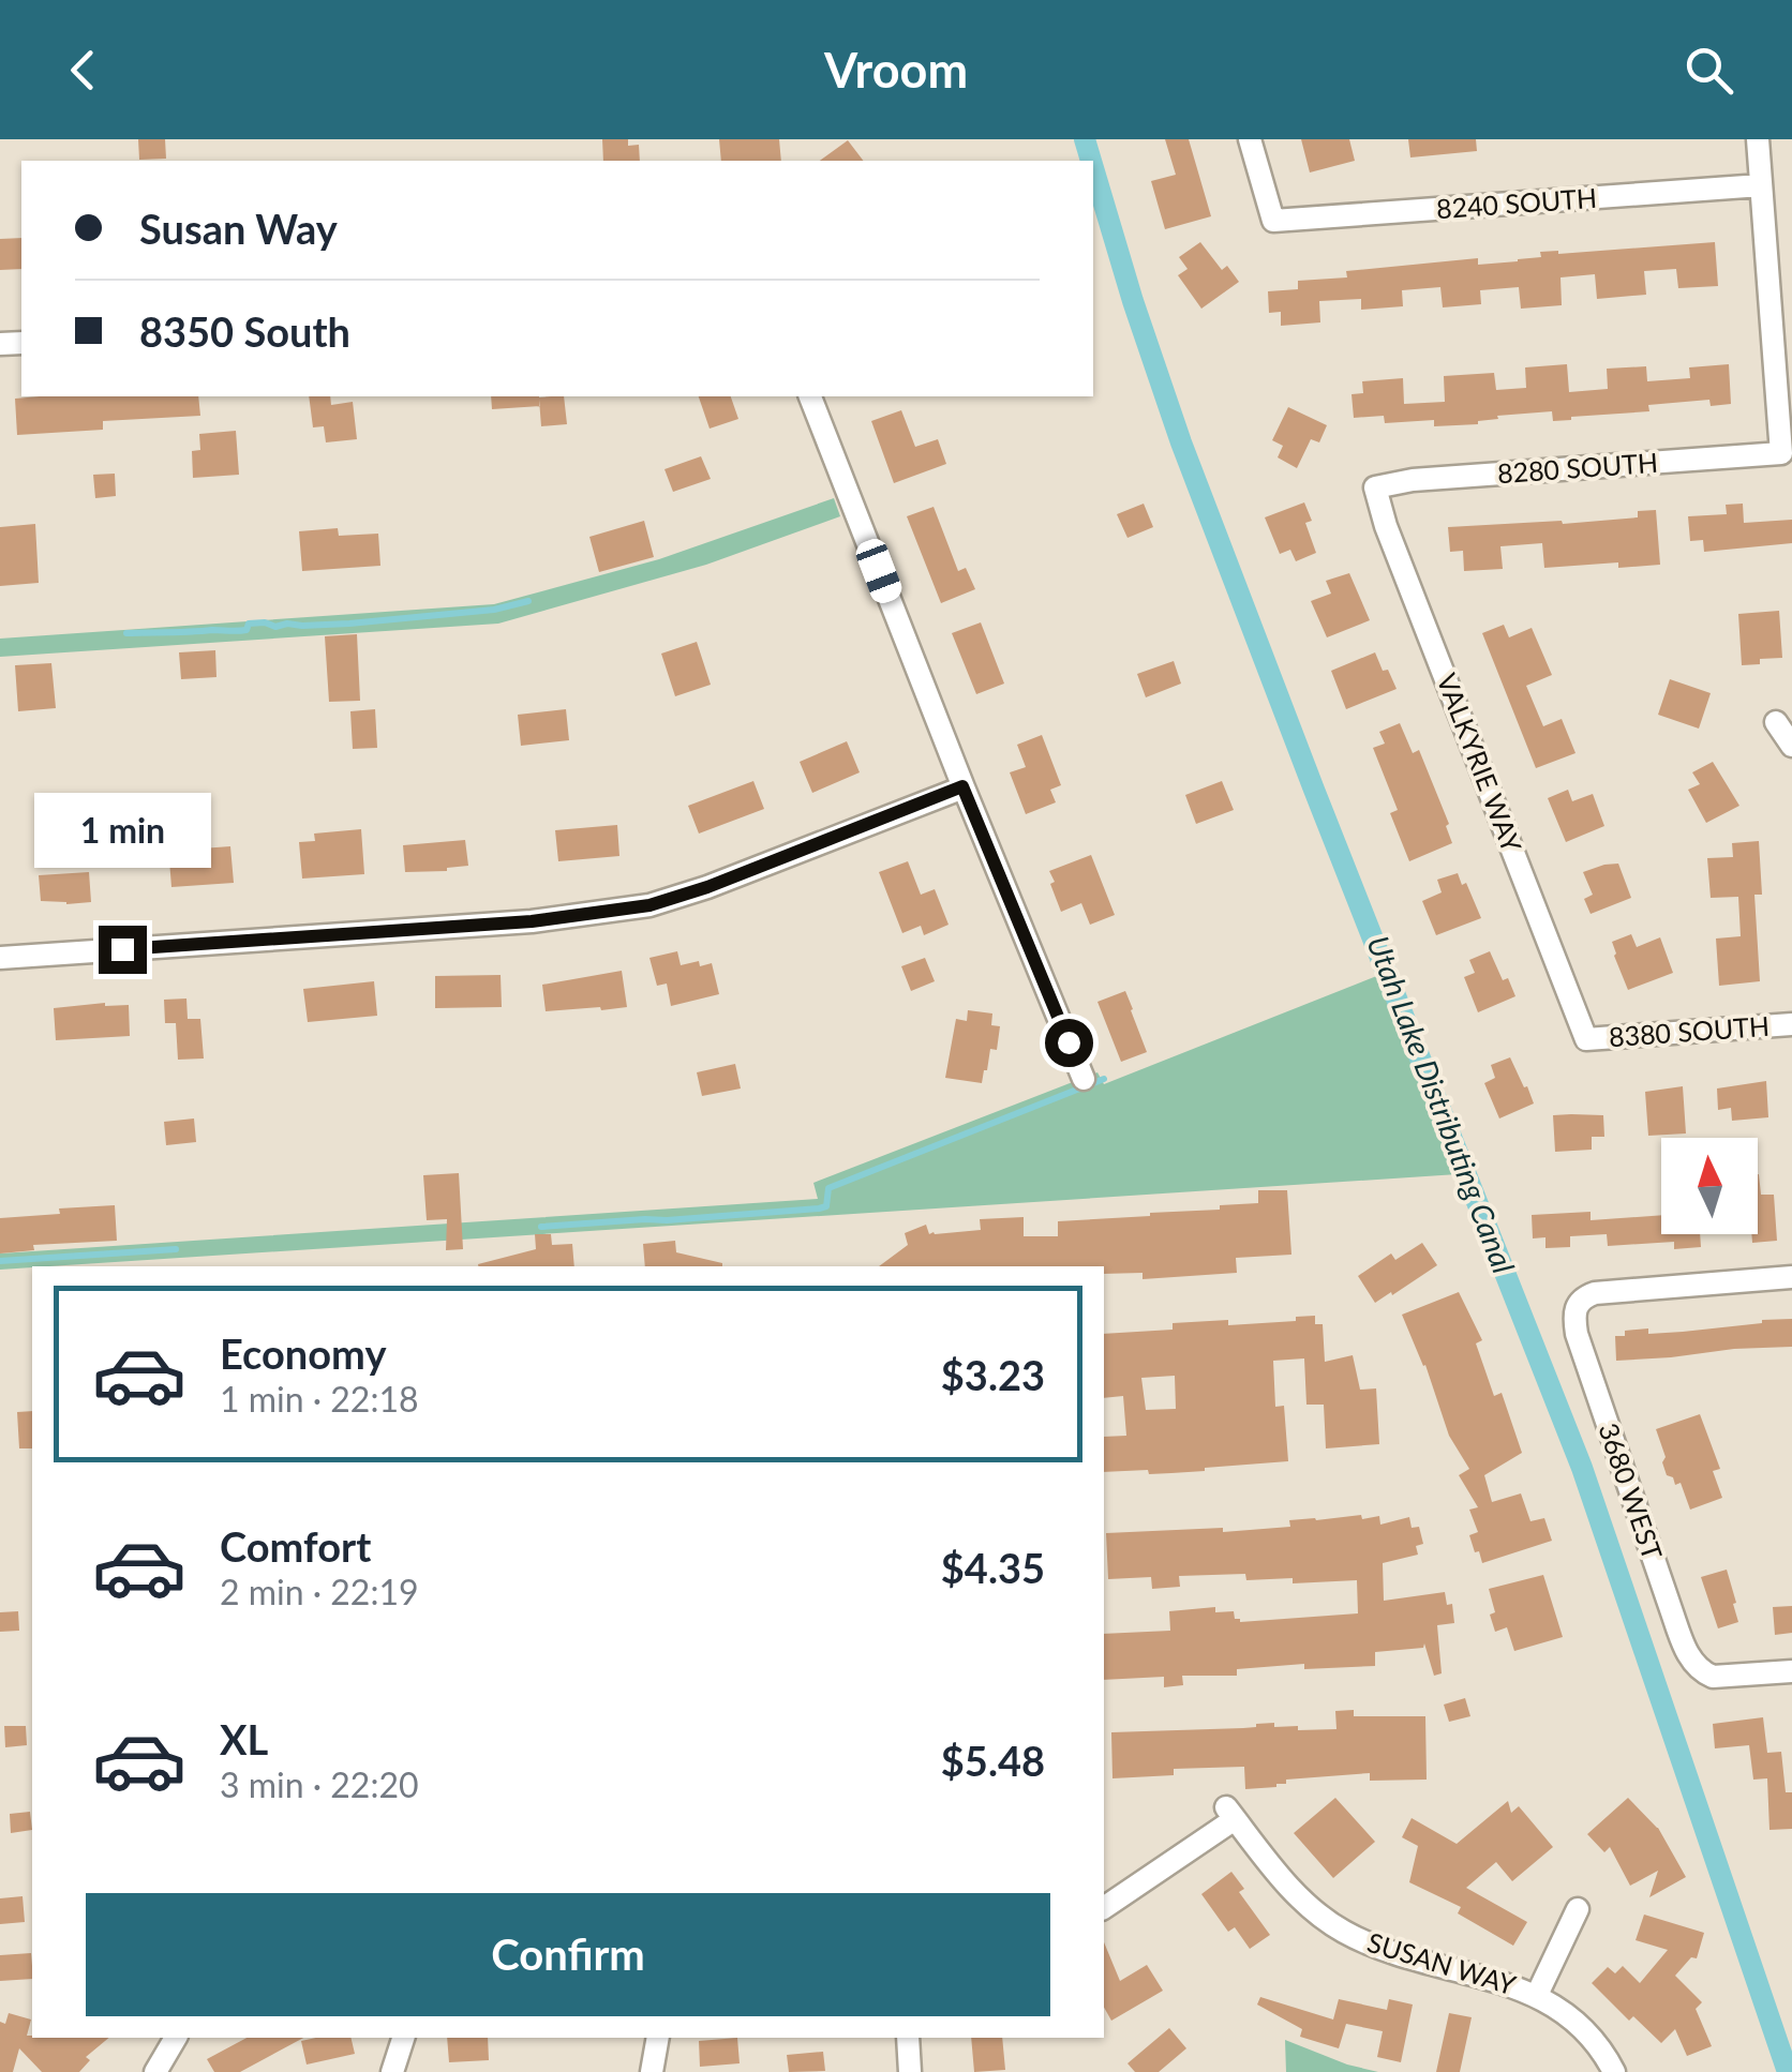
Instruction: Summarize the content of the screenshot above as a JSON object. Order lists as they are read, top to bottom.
{
  "streets": {
    "street": [
      "8240 SOUTH",
      "8280 SOUTH",
      "VALKYRIE WAY",
      "8380 SOUTH",
      "3680 WEST",
      "SUSAN WAY"
    ]
  },
  "crossings": [
    ["8240 SOUTH", "8280 SOUTH"],
    ["8280 SOUTH", "VALKYRIE WAY"],
    ["VALKYRIE WAY", "8380 SOUTH"]
  ],
  "water": ["Utah Lake Distributing Canal"],
  "north": "top",
  "page": {
    "header": "Vroom",
    "banner": ["Susan Way", "8350 South"],
    "bubble": "1 min",
    "list": [
      {
        "name": "Economy",
        "note": "1 min · 22:18",
        "value": "$3.23"
      },
      {
        "name": "Comfort",
        "note": "2 min · 22:19",
        "value": "$4.35"
      },
      {
        "name": "XL",
        "note": "3 min · 22:20",
        "value": "$5.48"
      }
    ],
    "buttons": "Confirm"
  }
}
